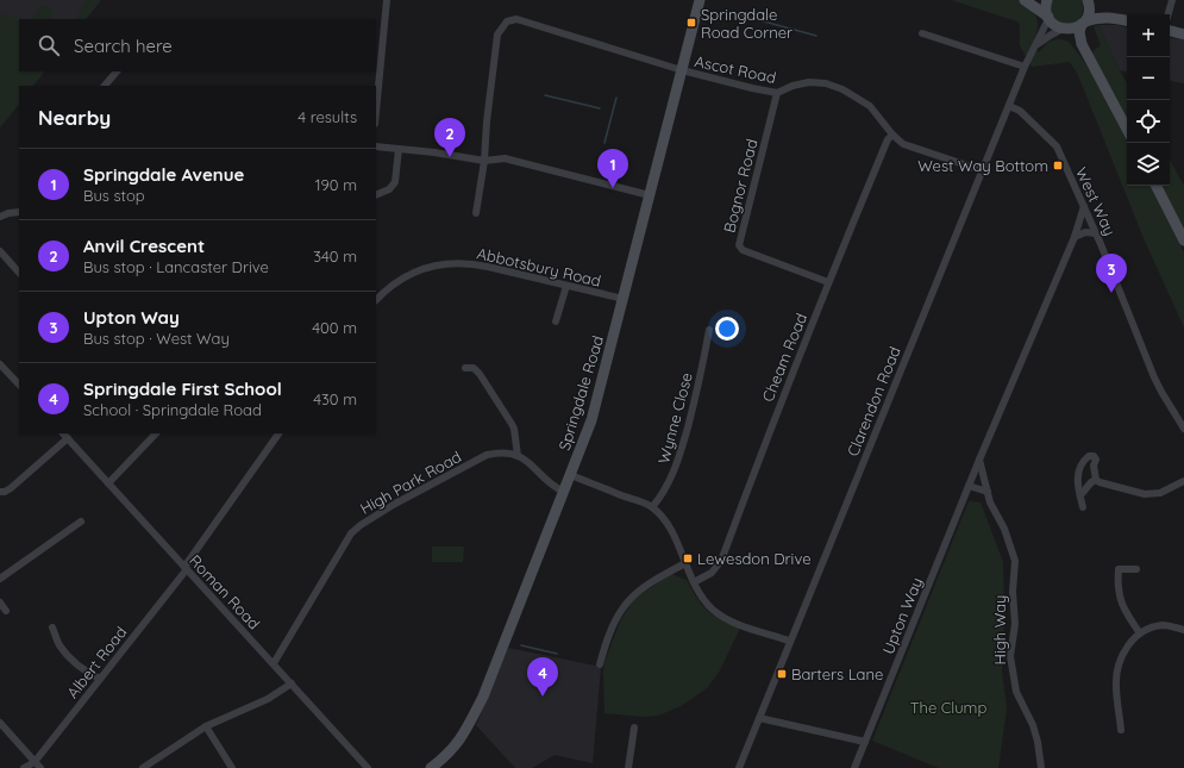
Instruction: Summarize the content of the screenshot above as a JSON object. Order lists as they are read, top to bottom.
{
  "streets": {
    "street": [
      "Ascot Road",
      "Bognor Road",
      "West Way",
      "Abbotsbury Road",
      "Cheam Road",
      "Springdale Road",
      "Clarendon Road",
      "Wynne Close",
      "High Park Road",
      "Roman Road",
      "Upton Way",
      "High Way",
      "Albert Road"
    ]
  },
  "crossings": [
    ["Ascot Road", "Bognor Road"],
    ["Ascot Road", "Cheam Road"],
    ["Ascot Road", "Springdale Road"],
    ["Ascot Road", "Clarendon Road"],
    ["Bognor Road", "Cheam Road"],
    ["West Way", "Clarendon Road"],
    ["West Way", "Upton Way"],
    ["Abbotsbury Road", "Springdale Road"],
    ["High Park Road", "Roman Road"],
    ["Roman Road", "Albert Road"],
    ["Upton Way", "High Way"]
  ],
  "parks": ["The Clump"],
  "places": {
    "transit": [
      "Springdale Road Corner",
      "West Way Bottom",
      "Lewesdon Drive",
      "Barters Lane"
    ]
  },
  "page": {
    "map_buttons": ["+", "−"],
    "search": "Search here",
    "heading": ["Nearby", "4 results"],
    "pins": [
      "2",
      "1",
      "3",
      "4"
    ],
    "list": [
      {
        "mark": "1",
        "name": "Springdale Avenue",
        "note": "Bus stop",
        "value": "190 m"
      },
      {
        "mark": "2",
        "name": "Anvil Crescent",
        "note": "Bus stop · Lancaster Drive",
        "value": "340 m"
      },
      {
        "mark": "3",
        "name": "Upton Way",
        "note": "Bus stop · West Way",
        "value": "400 m"
      },
      {
        "mark": "4",
        "name": "Springdale First School",
        "note": "School · Springdale Road",
        "value": "430 m"
      }
    ]
  }
}
